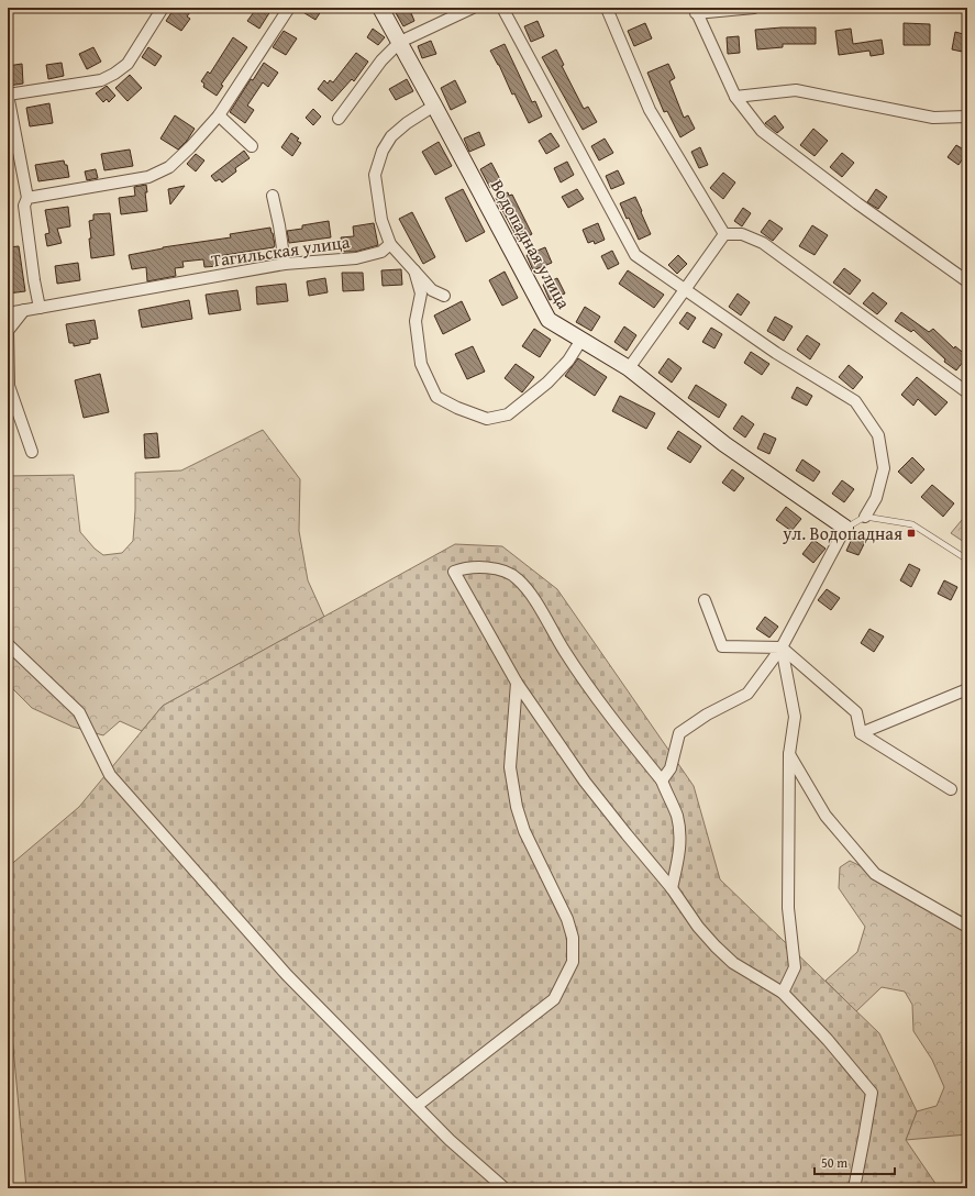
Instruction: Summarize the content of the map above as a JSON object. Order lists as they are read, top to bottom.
{
  "streets": {
    "street": ["Водопадная улица", "Тагильская улица"]
  },
  "places": {
    "transit": ["ул. Водопадная"]
  },
  "scale_bar": "50 m"
}
